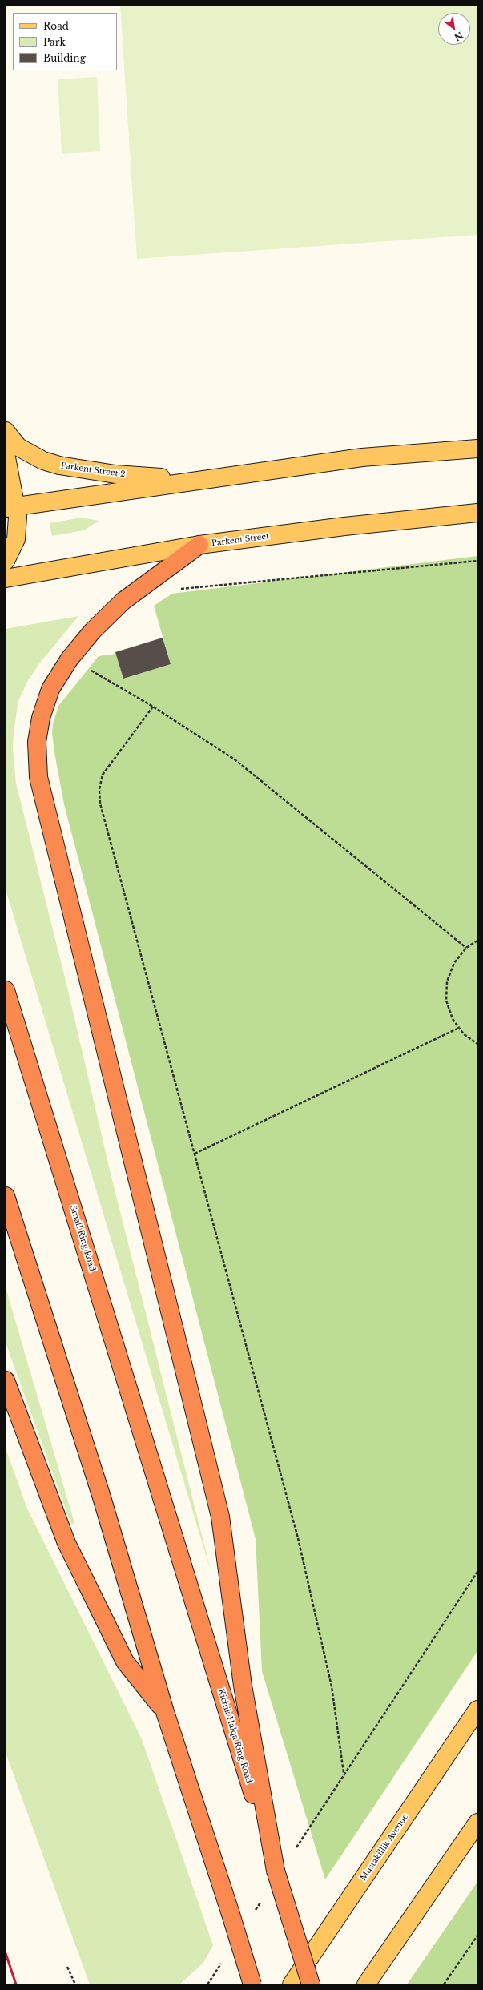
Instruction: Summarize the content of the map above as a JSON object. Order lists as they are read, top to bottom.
{
  "streets": {
    "highway": ["Kichik Halqa Ring Road"],
    "main road": ["Parkent Street 2", "Parkent Street", "Mustakillik Avenue"]
  },
  "legend": ["Road", "Park", "Building"],
  "north": "bottom right"
}
